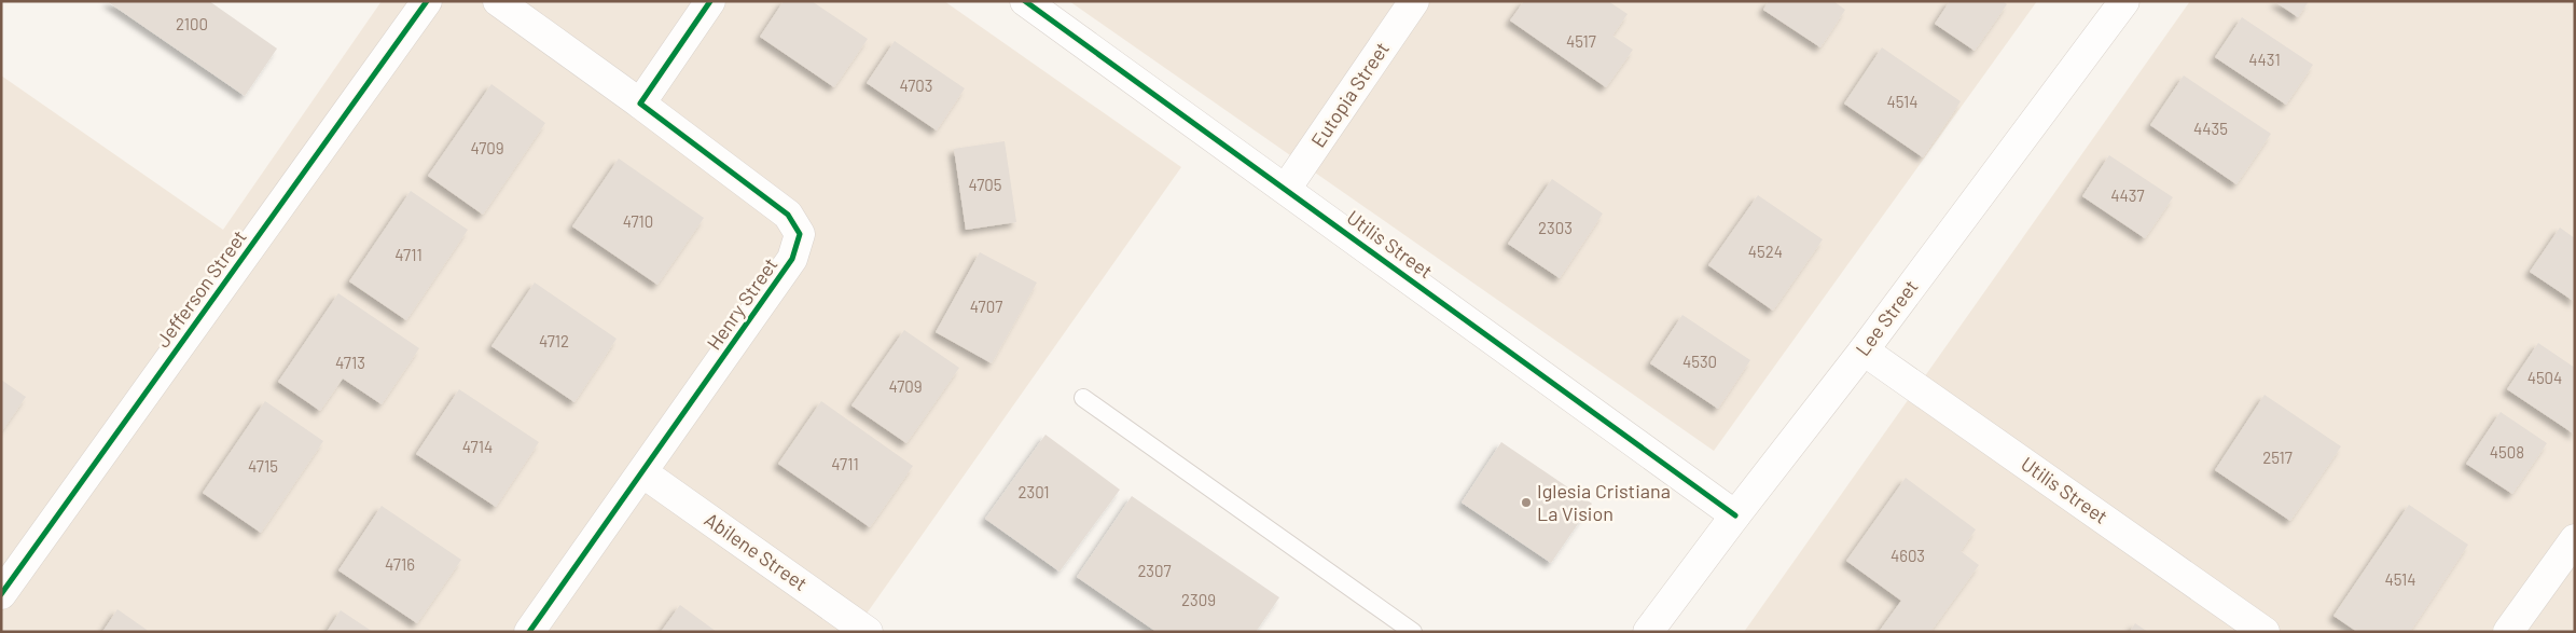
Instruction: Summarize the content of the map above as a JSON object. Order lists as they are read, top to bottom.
{
  "streets": {
    "street": [
      "Eutopia Street",
      "Utilis Street",
      "Jefferson Street",
      "Henry Street",
      "Lee Street",
      "Abilene Street"
    ]
  },
  "crossings": [
    ["Eutopia Street", "Utilis Street"],
    ["Utilis Street", "Lee Street"],
    ["Henry Street", "Abilene Street"]
  ],
  "places": ["Iglesia Cristiana La Vision"],
  "house_numbers": [
    "2100",
    "4517",
    "4431",
    "4703",
    "4514",
    "4435",
    "4709",
    "4705",
    "4437",
    "4710",
    "2303",
    "4524",
    "4711",
    "4707",
    "4712",
    "4530",
    "4713",
    "4504",
    "4709",
    "4714",
    "4508",
    "2517",
    "4711",
    "4715",
    "2301",
    "4603",
    "4716",
    "2307",
    "4514",
    "2309"
  ]
}
